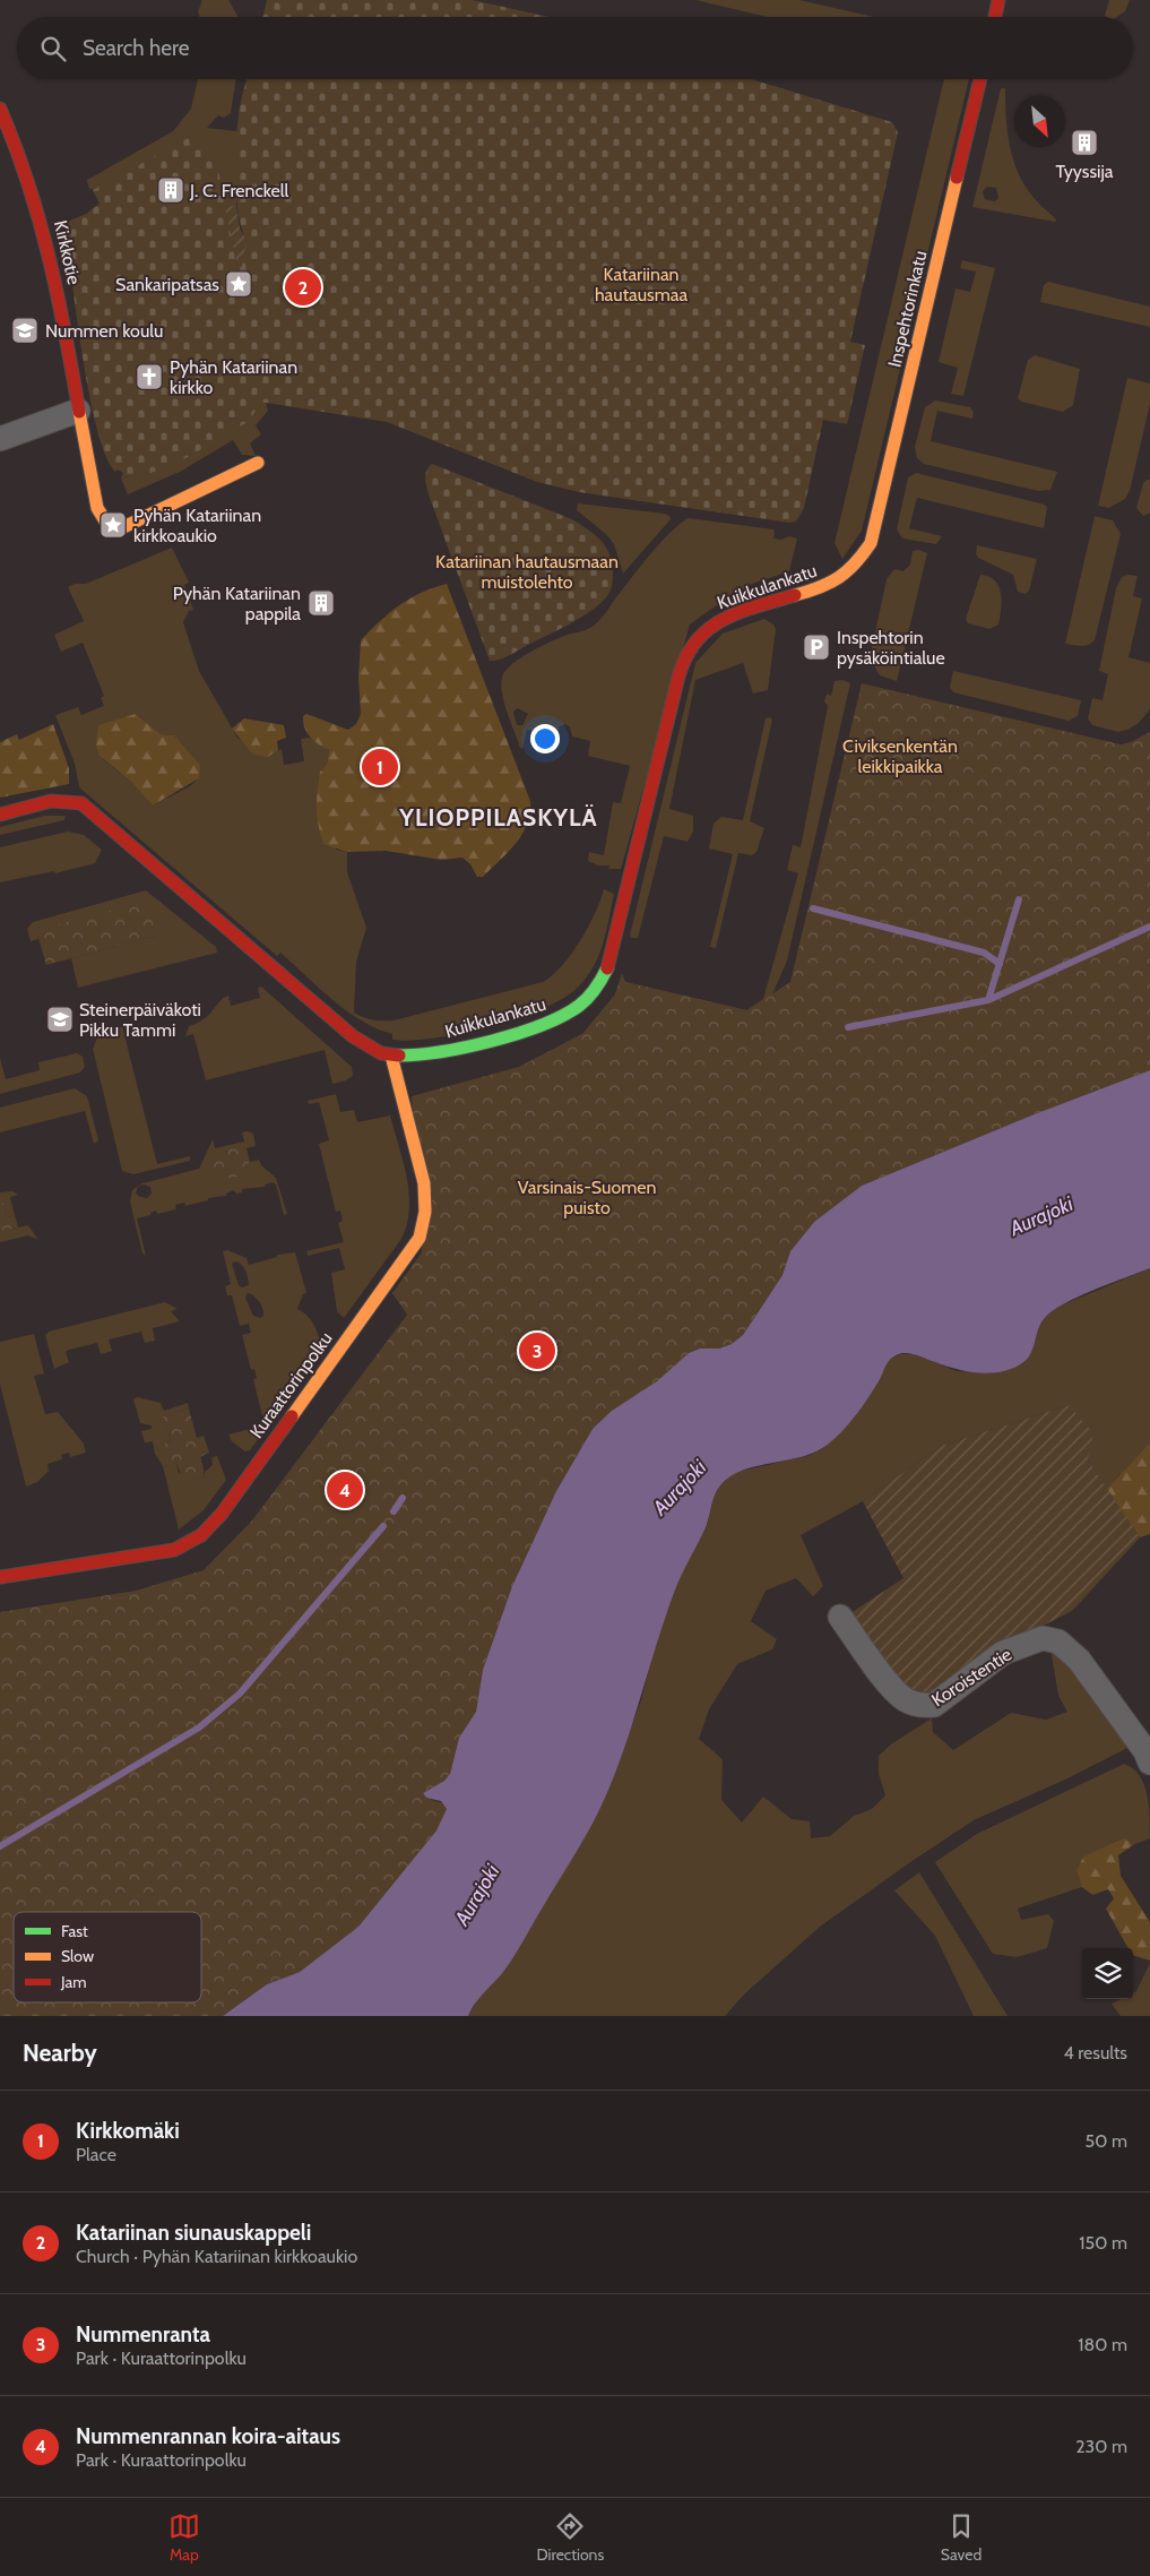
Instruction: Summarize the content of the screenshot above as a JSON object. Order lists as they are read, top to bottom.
{
  "streets": {
    "street": [
      "Kirkkotie",
      "Inspehtorinkatu",
      "Kuikkulankatu",
      "Kuraattorinpolku",
      "Koroistentie"
    ]
  },
  "crossings": [
    ["Inspehtorinkatu", "Kuikkulankatu"],
    ["Kuikkulankatu", "Kuraattorinpolku"]
  ],
  "districts": ["YLIOPPILASKYLÄ"],
  "water": ["Aurajoki"],
  "parks": [
    "Katariinan hautausmaa",
    "Katariinan hautausmaan muistolehto",
    "Civiksenkentän leikkipaikka",
    "Varsinais-Suomen puisto"
  ],
  "places": {
    "building": ["Tyyssija", "J. C. Frenckell", "Pyhän Katariinan pappila"],
    "place": ["Sankaripatsas", "Pyhän Katariinan kirkkoaukio"],
    "school or university": ["Nummen koulu", "Steinerpäiväkoti Pikku Tammi"],
    "church": ["Pyhän Katariinan kirkko"],
    "parking": ["Inspehtorin pysäköintialue"]
  },
  "legend": ["Fast", "Slow", "Jam"],
  "north": "bottom right",
  "page": {
    "search": "Search here",
    "pins": [
      "2",
      "1",
      "3",
      "4"
    ],
    "heading": ["Nearby", "4 results"],
    "list": [
      {
        "mark": "1",
        "name": "Kirkkomäki",
        "note": "Place",
        "value": "50 m"
      },
      {
        "mark": "2",
        "name": "Katariinan siunauskappeli",
        "note": "Church · Pyhän Katariinan kirkkoaukio",
        "value": "150 m"
      },
      {
        "mark": "3",
        "name": "Nummenranta",
        "note": "Park · Kuraattorinpolku",
        "value": "180 m"
      },
      {
        "mark": "4",
        "name": "Nummenrannan koira-aitaus",
        "note": "Park · Kuraattorinpolku",
        "value": "230 m"
      }
    ],
    "nav": ["Map", "Directions", "Saved"]
  }
}
